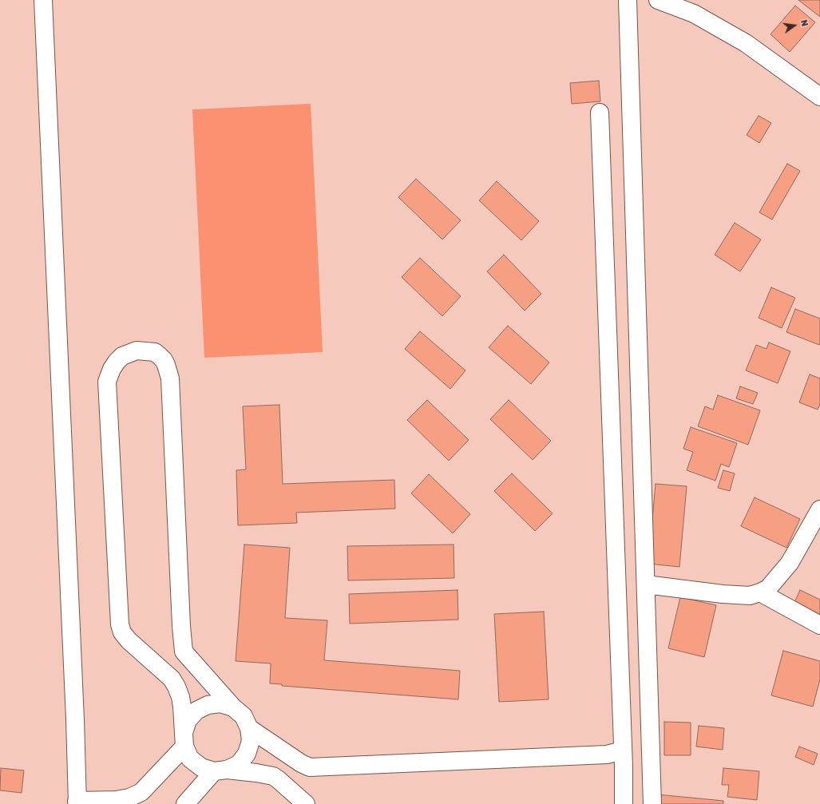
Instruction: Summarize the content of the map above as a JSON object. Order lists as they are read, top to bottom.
{
  "north": "right"
}
